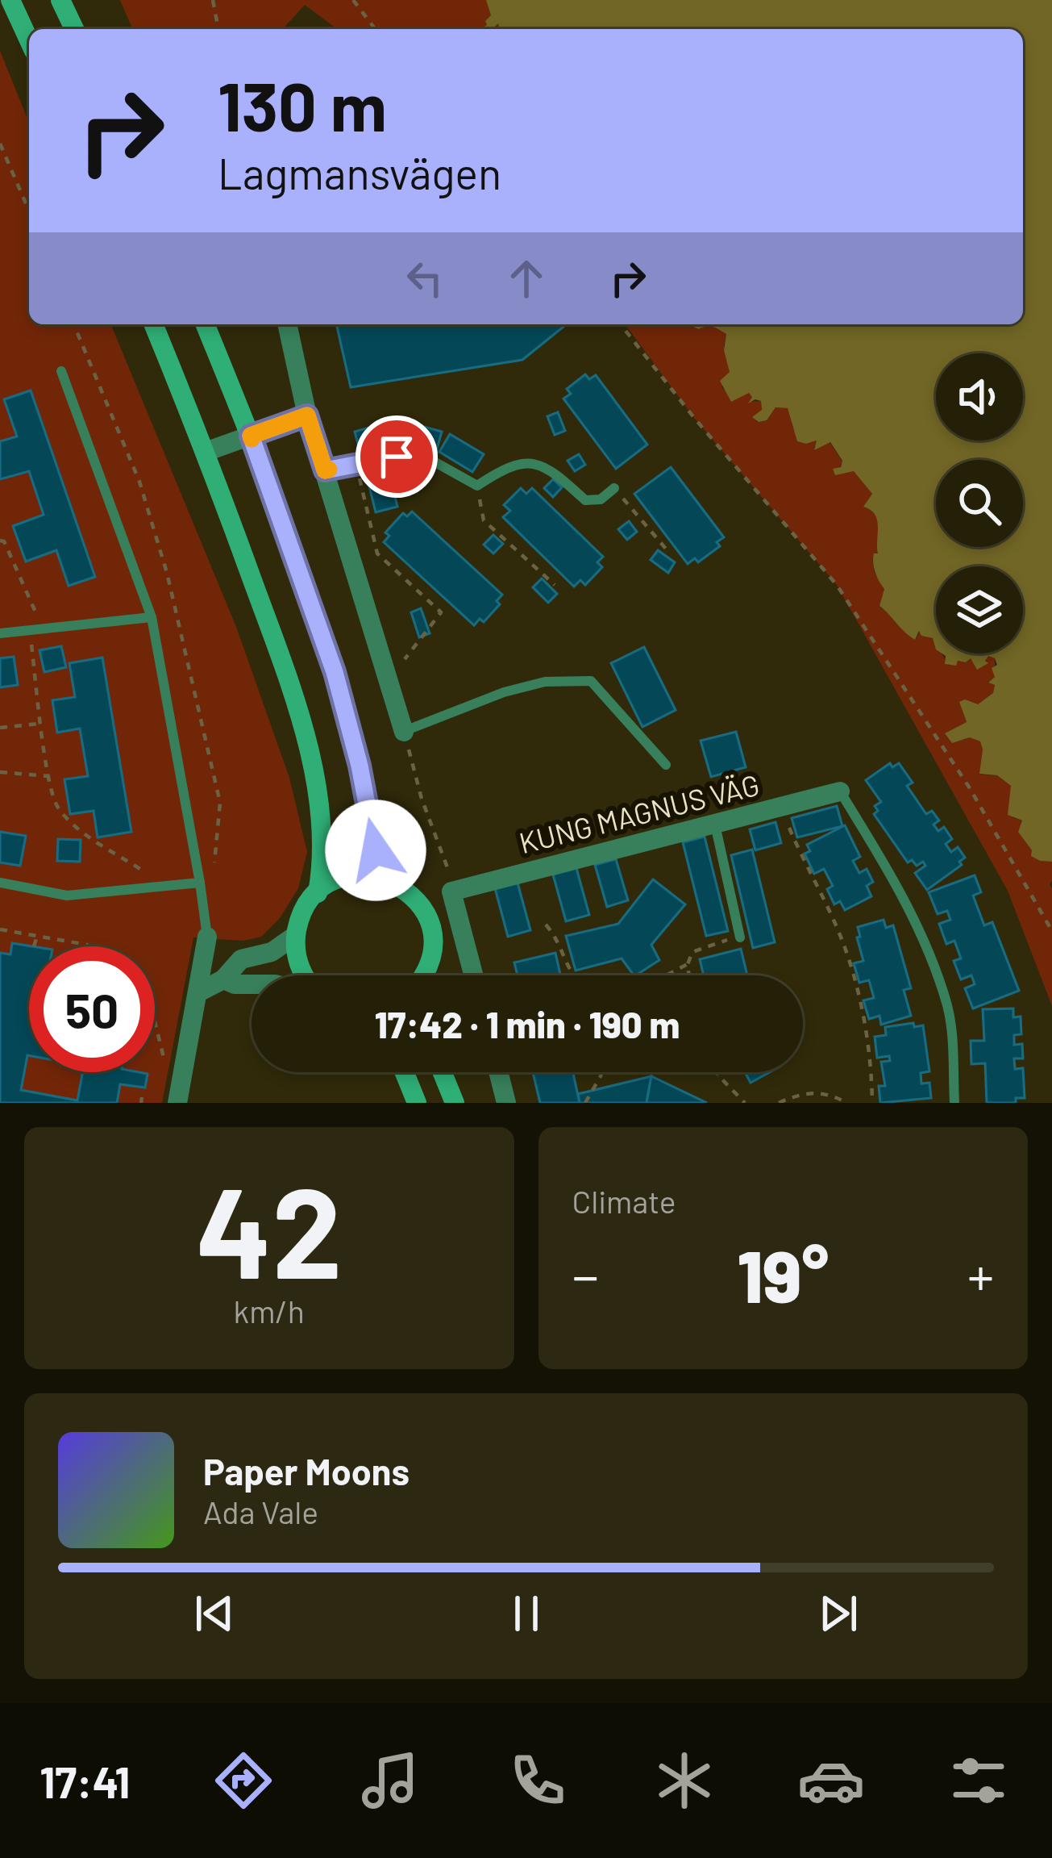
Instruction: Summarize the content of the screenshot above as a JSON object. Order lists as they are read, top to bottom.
{
  "streets": {
    "street": ["KUNG MAGNUS VÄG"]
  },
  "page": {
    "turn": ["130 m", "Lagmansvägen"],
    "limit": "50",
    "trip": "17:42 · 1 min · 190 m",
    "tile": [
      ["42", "km/h"],
      "Climate"
    ],
    "heat": ["−", "19°", "+"],
    "song": ["Paper Moons", "Ada Vale"],
    "tabs": "17:41"
  }
}
